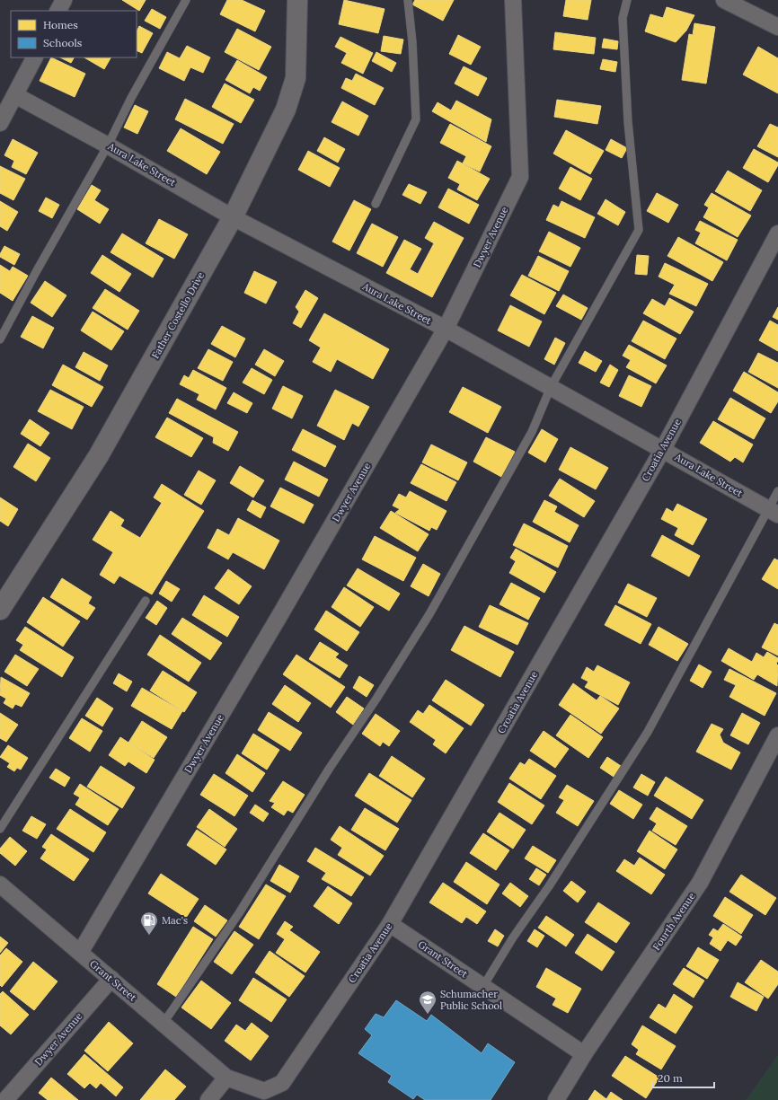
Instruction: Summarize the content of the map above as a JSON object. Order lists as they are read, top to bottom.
{
  "streets": {
    "street": [
      "Aura Lake Street",
      "Dwyer Avenue",
      "Father Costello Drive",
      "Croatia Avenue",
      "Fourth Avenue",
      "Grant Street"
    ]
  },
  "crossings": [
    ["Aura Lake Street", "Dwyer Avenue"],
    ["Aura Lake Street", "Father Costello Drive"],
    ["Aura Lake Street", "Croatia Avenue"],
    ["Dwyer Avenue", "Grant Street"],
    ["Croatia Avenue", "Grant Street"],
    ["Fourth Avenue", "Grant Street"]
  ],
  "places": {
    "fuel station": ["Mac's"],
    "school or university": ["Schumacher Public School"]
  },
  "legend": ["Homes", "Schools"],
  "scale_bar": "20 m"
}
